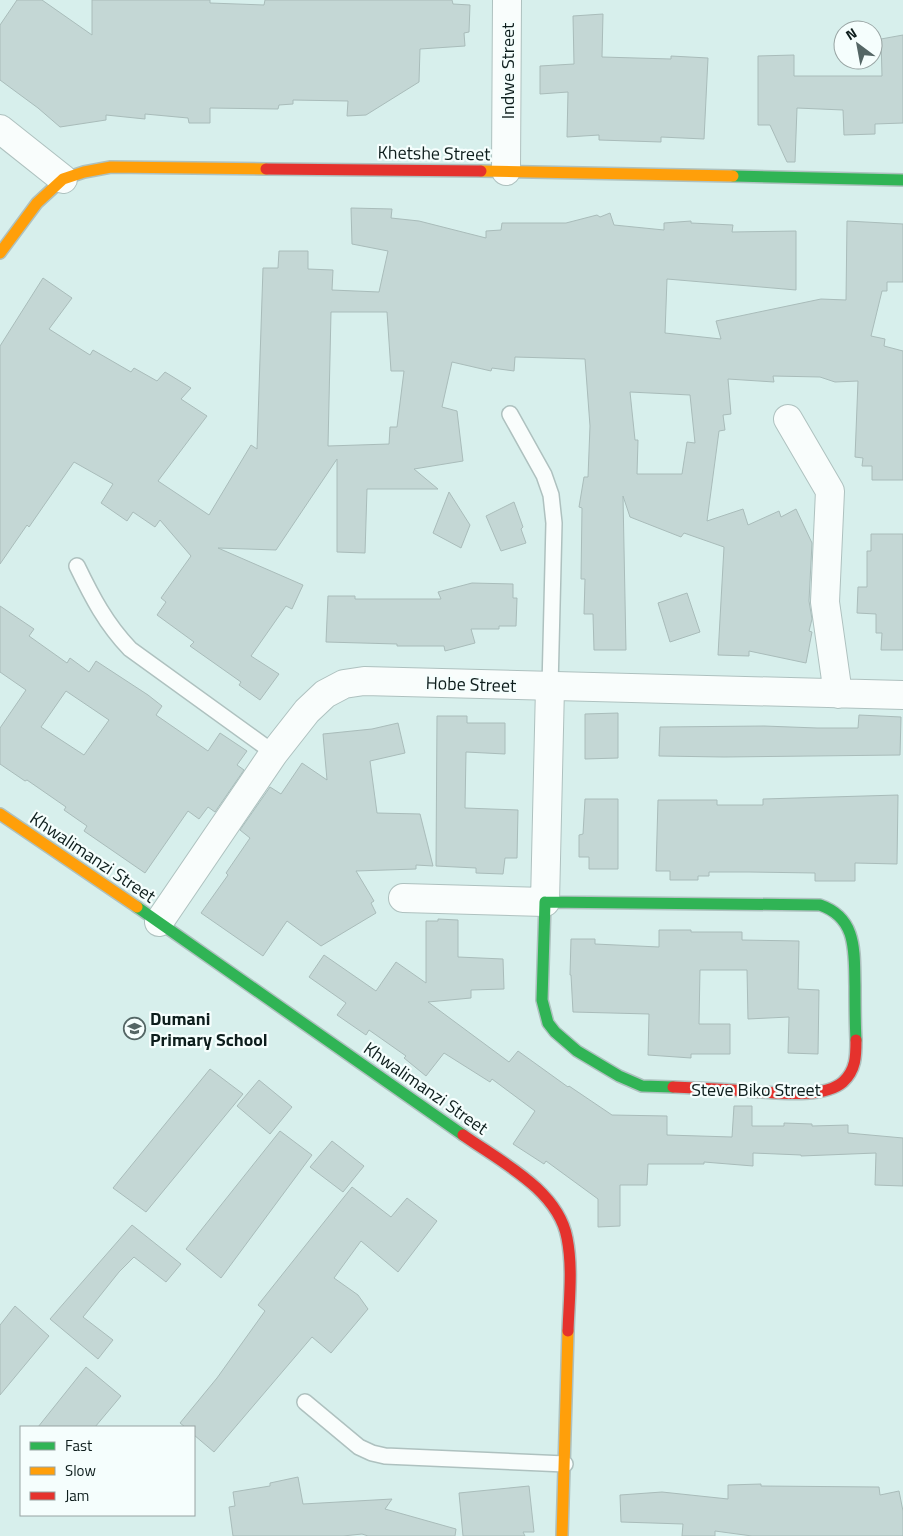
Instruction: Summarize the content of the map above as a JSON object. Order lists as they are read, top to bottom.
{
  "streets": {
    "street": [
      "Indwe Street",
      "Khetshe Street",
      "Hobe Street",
      "Khwalimanzi Street",
      "Steve Biko Street"
    ]
  },
  "crossings": [
    ["Indwe Street", "Khetshe Street"],
    ["Hobe Street", "Khwalimanzi Street"],
    ["Hobe Street", "Steve Biko Street"]
  ],
  "places": {
    "school or university": ["Dumani Primary School"]
  },
  "legend": ["Fast", "Slow", "Jam"],
  "north": "top left"
}
